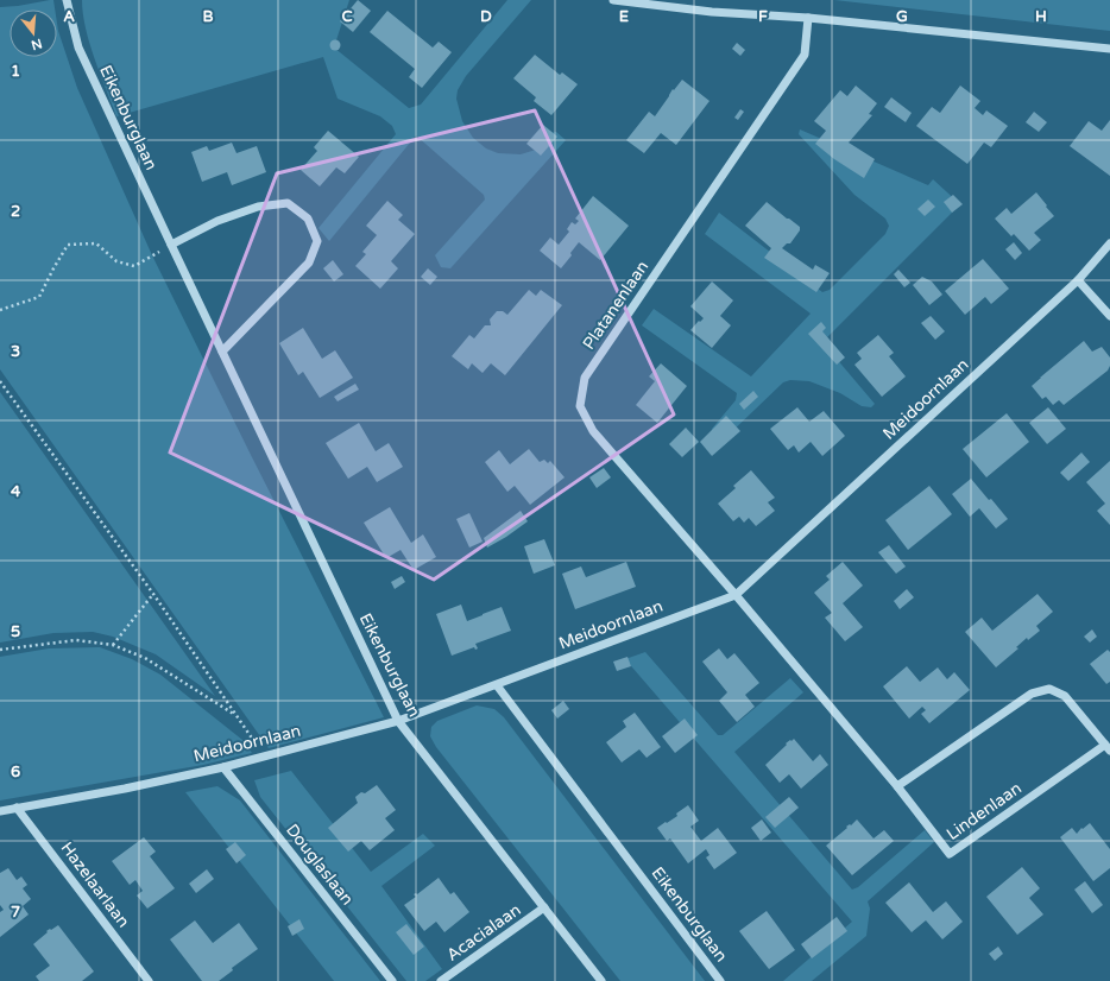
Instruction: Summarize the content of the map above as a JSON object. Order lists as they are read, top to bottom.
{
  "streets": {
    "street": [
      "Eikenburglaan",
      "Platanenlaan",
      "Meidoornlaan",
      "Lindenlaan",
      "Douglaslaan",
      "Hazelaarlaan",
      "Acacialaan"
    ]
  },
  "crossings": [
    ["Eikenburglaan", "Meidoornlaan"],
    ["Eikenburglaan", "Acacialaan"],
    ["Platanenlaan", "Meidoornlaan"],
    ["Platanenlaan", "Lindenlaan"],
    ["Meidoornlaan", "Lindenlaan"],
    ["Meidoornlaan", "Douglaslaan"],
    ["Meidoornlaan", "Hazelaarlaan"]
  ],
  "north": "bottom",
  "grid": {
    "columns": [
      "A",
      "B",
      "C",
      "D",
      "E",
      "F",
      "G",
      "H"
    ],
    "rows": [
      "1",
      "2",
      "3",
      "4",
      "5",
      "6",
      "7"
    ]
  }
}
